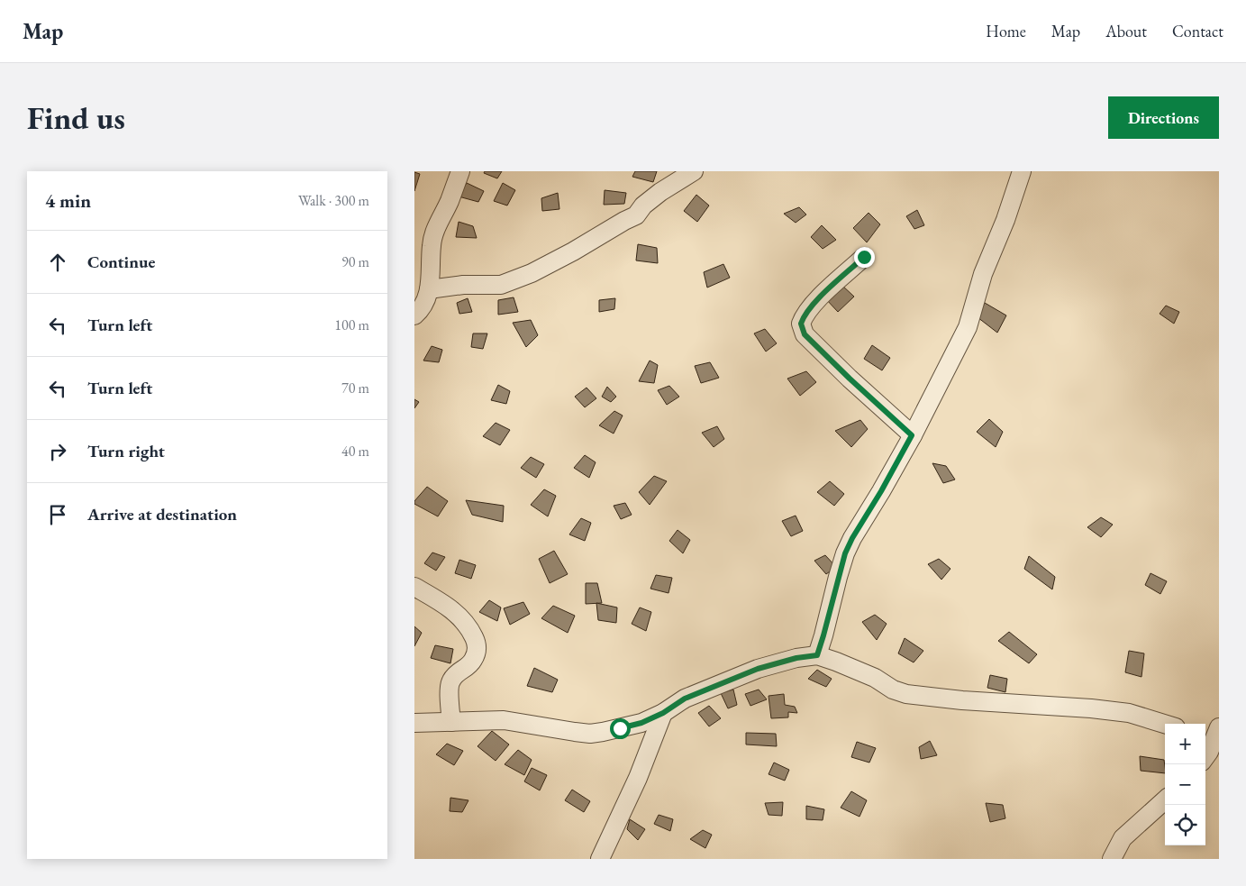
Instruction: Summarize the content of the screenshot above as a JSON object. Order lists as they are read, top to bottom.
{
  "page": {
    "header": "Map",
    "nav": [
      "Home",
      "Map",
      "About",
      "Contact"
    ],
    "buttons": "Directions",
    "title": "Find us",
    "heading": ["4 min", "Walk · 300 m"],
    "list": [
      ["Continue", "90 m"],
      ["Turn left", "100 m"],
      ["Turn left", "70 m"],
      ["Turn right", "40 m"],
      "Arrive at destination"
    ],
    "map_buttons": ["+", "−"]
  }
}
